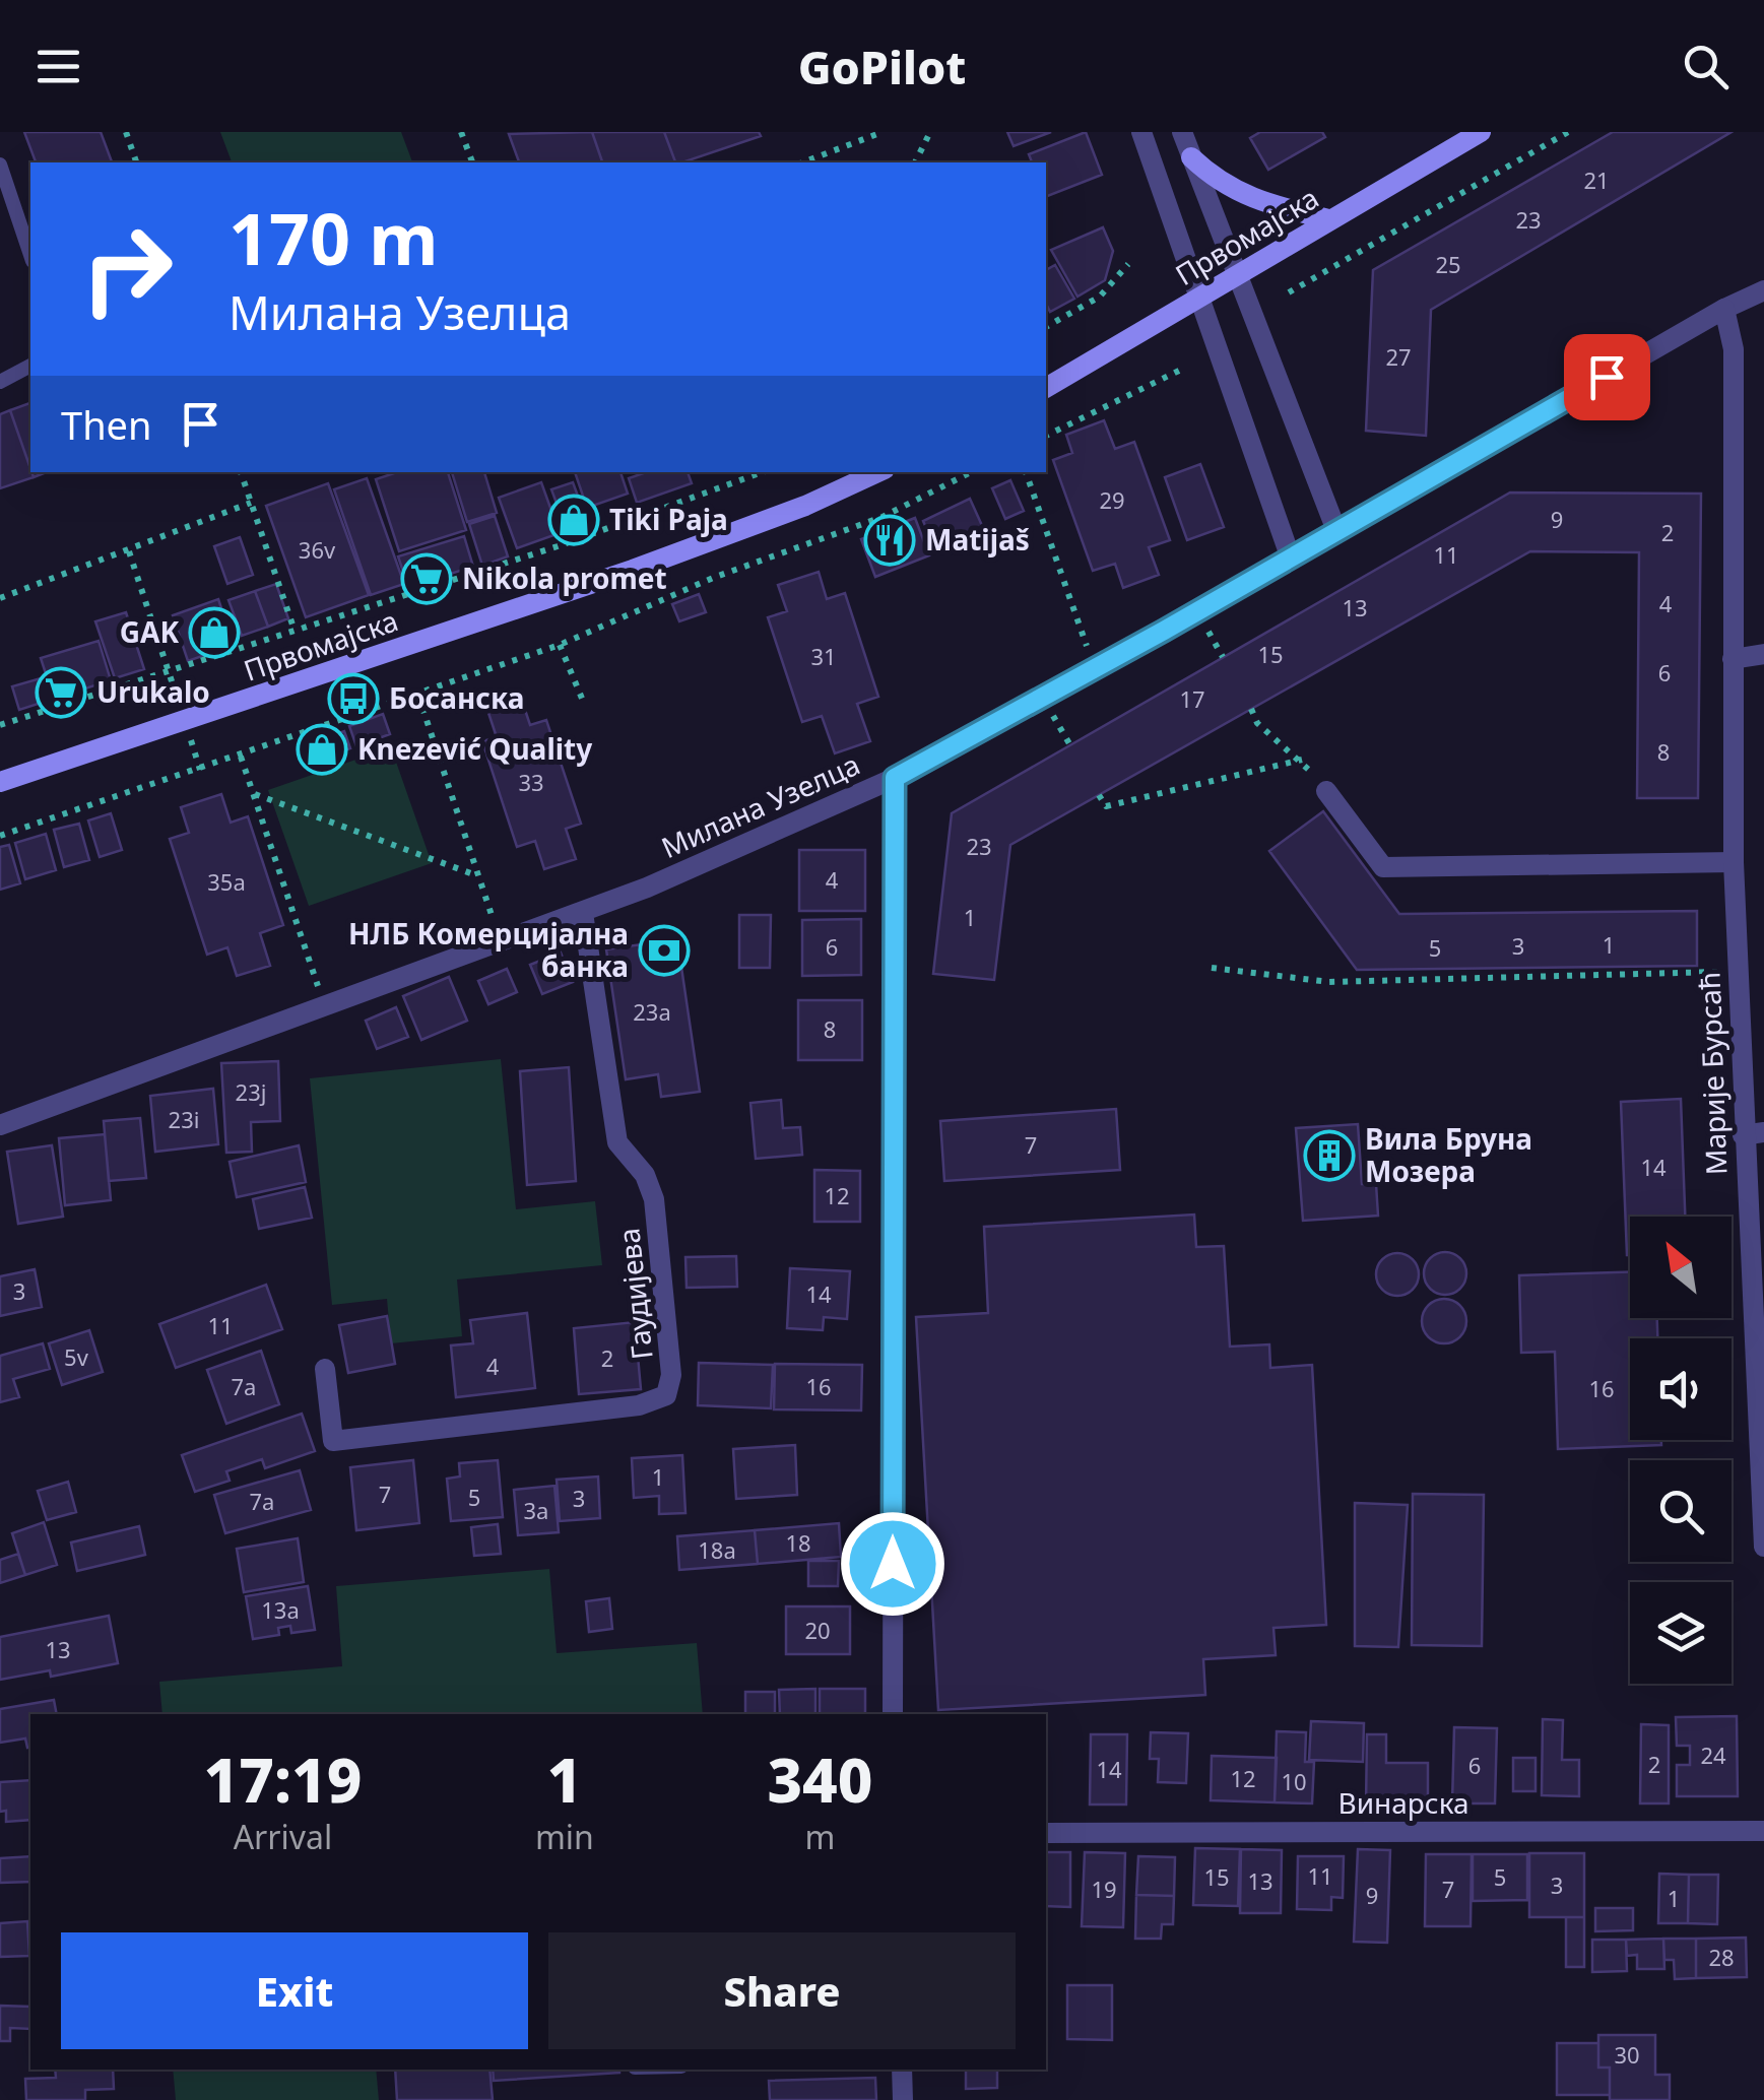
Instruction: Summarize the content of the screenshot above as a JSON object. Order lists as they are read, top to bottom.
{
  "streets": {
    "main road": ["Првомајска"],
    "street": [
      "Милана Узелца",
      "Марије Бурсаћ",
      "Гаудијева",
      "Винарска"
    ]
  },
  "crossings": [
    ["Милана Узелца", "Марије Бурсаћ"],
    ["Милана Узелца", "Гаудијева"]
  ],
  "places": {
    "shop": ["Tiki Paja", "GAK", "Knezević Quality"],
    "restaurant": ["Matijaš"],
    "supermarket": ["Nikola promet", "Urukalo"],
    "bus stop": ["Босанска"],
    "bank": ["НЛБ Комерцијална банка"],
    "building": ["Вила Бруна Мозера"]
  },
  "house_numbers": [
    "21",
    "23",
    "25",
    "27",
    "29",
    "9",
    "2",
    "36v",
    "11",
    "4",
    "13",
    "15",
    "31",
    "6",
    "17",
    "8",
    "33",
    "23",
    "4",
    "35a",
    "1",
    "1",
    "3",
    "6",
    "5",
    "23a",
    "8",
    "23j",
    "23i",
    "7",
    "14",
    "12",
    "3",
    "14",
    "11",
    "5v",
    "2",
    "4",
    "7a",
    "16",
    "16",
    "1",
    "7",
    "5",
    "3",
    "7a",
    "3a",
    "18",
    "18a",
    "13a",
    "20",
    "13",
    "24",
    "2",
    "6",
    "14",
    "12",
    "10",
    "11",
    "15",
    "5",
    "13",
    "3",
    "19",
    "7",
    "9",
    "1",
    "28",
    "30"
  ],
  "north": "top left",
  "page": {
    "header": "GoPilot",
    "turn": ["170 m", "Милана Узелца"],
    "then": "Then",
    "eta": [
      "17:19",
      "Arrival",
      "1",
      "min",
      "340",
      "m"
    ],
    "buttons": ["Exit", "Share"]
  }
}
